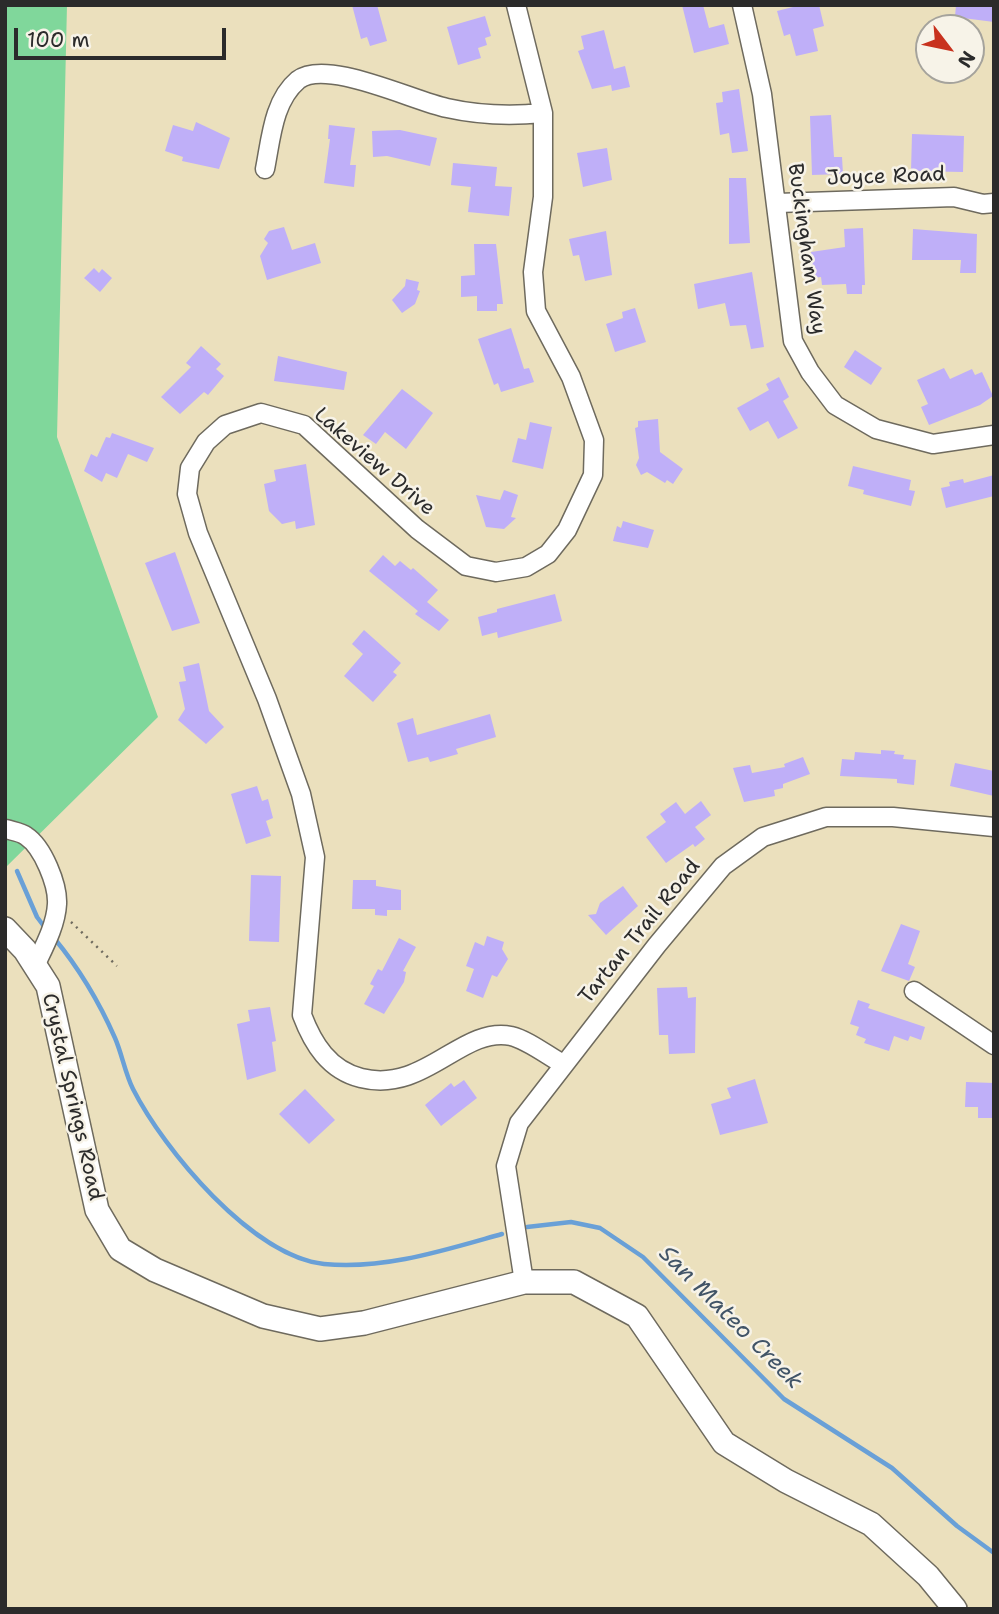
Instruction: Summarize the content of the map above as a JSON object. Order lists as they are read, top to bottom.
{
  "streets": {
    "main road": ["Crystal Springs Road"],
    "street": [
      "Joyce Road",
      "Buckingham Way",
      "Lakeview Drive",
      "Tartan Trail Road"
    ]
  },
  "crossings": [
    ["Joyce Road", "Buckingham Way"],
    ["Lakeview Drive", "Tartan Trail Road"],
    ["Tartan Trail Road", "Crystal Springs Road"]
  ],
  "water": ["San Mateo Creek"],
  "scale_bar": "100 m",
  "north": "bottom right"
}
